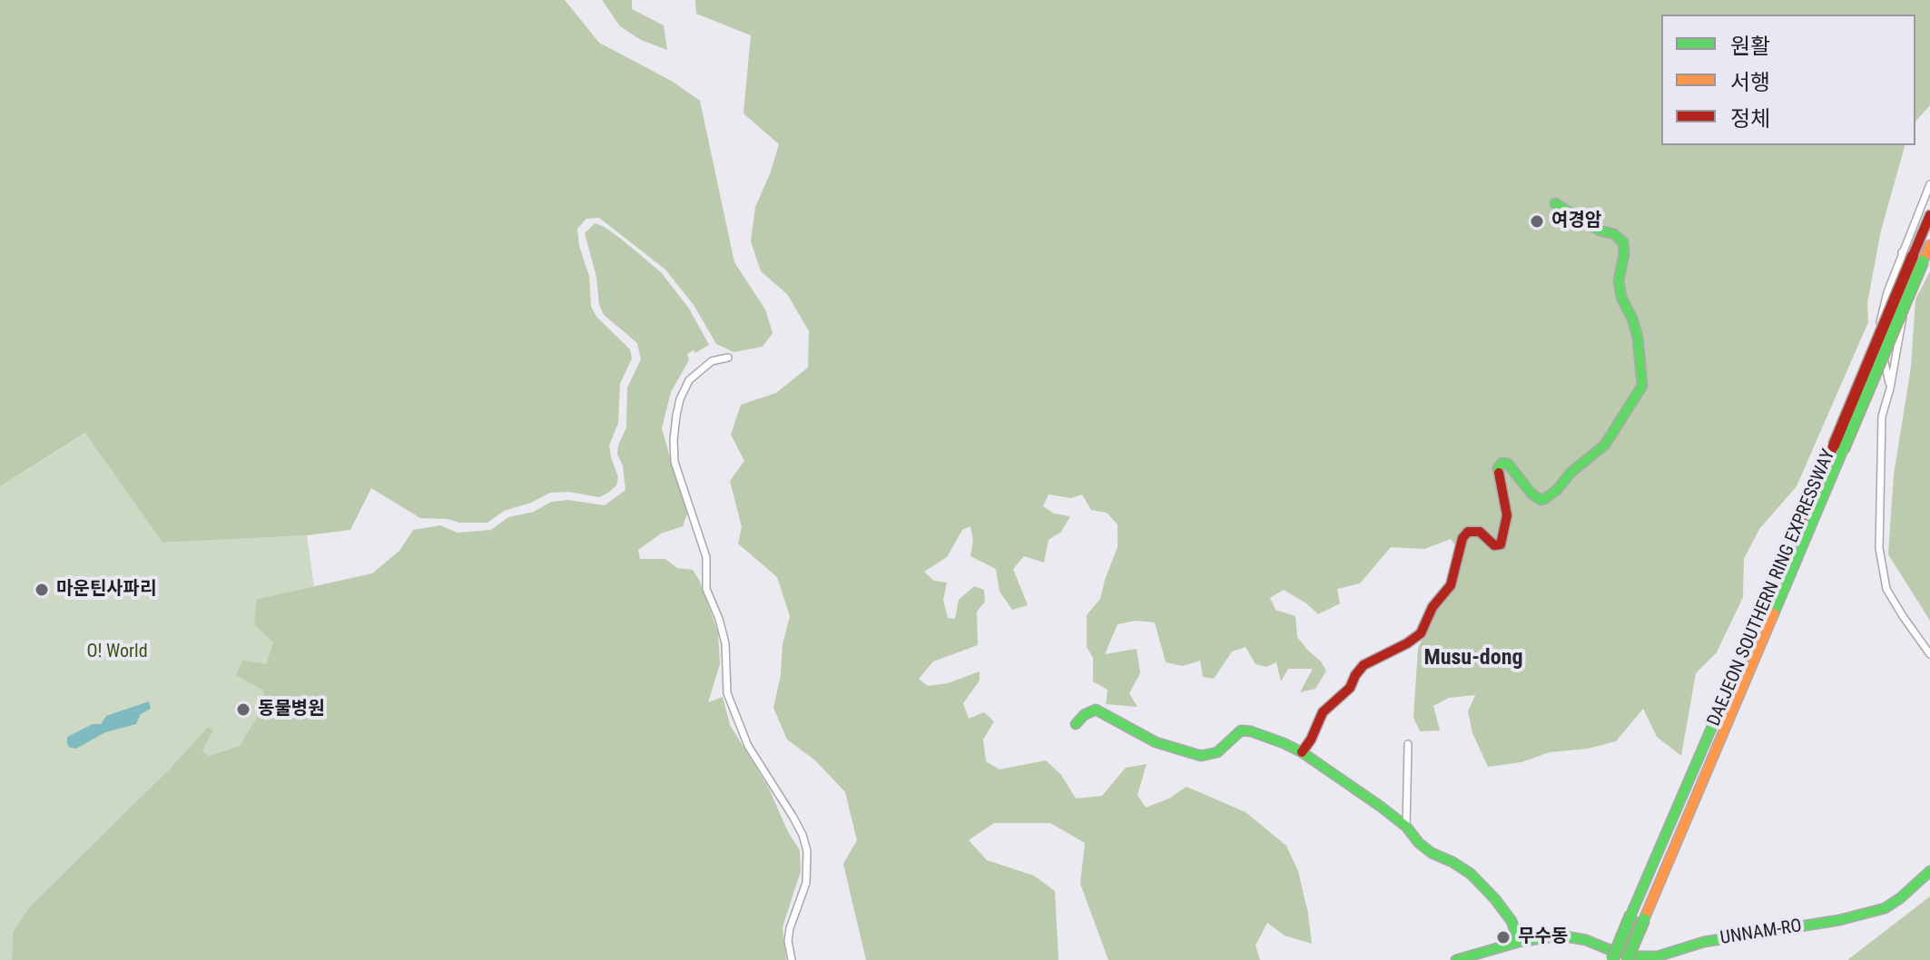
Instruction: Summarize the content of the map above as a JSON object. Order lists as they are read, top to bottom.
{
  "streets": {
    "main road": ["DAEJEON SOUTHERN RING EXPRESSWAY", "UNNAM-RO"]
  },
  "districts": ["Musu-dong"],
  "parks": ["O! World"],
  "places": [
    "여경암",
    "마운틴사파리",
    "동물병원",
    "무수동"
  ],
  "legend": ["원활", "서행", "정체"]
}
